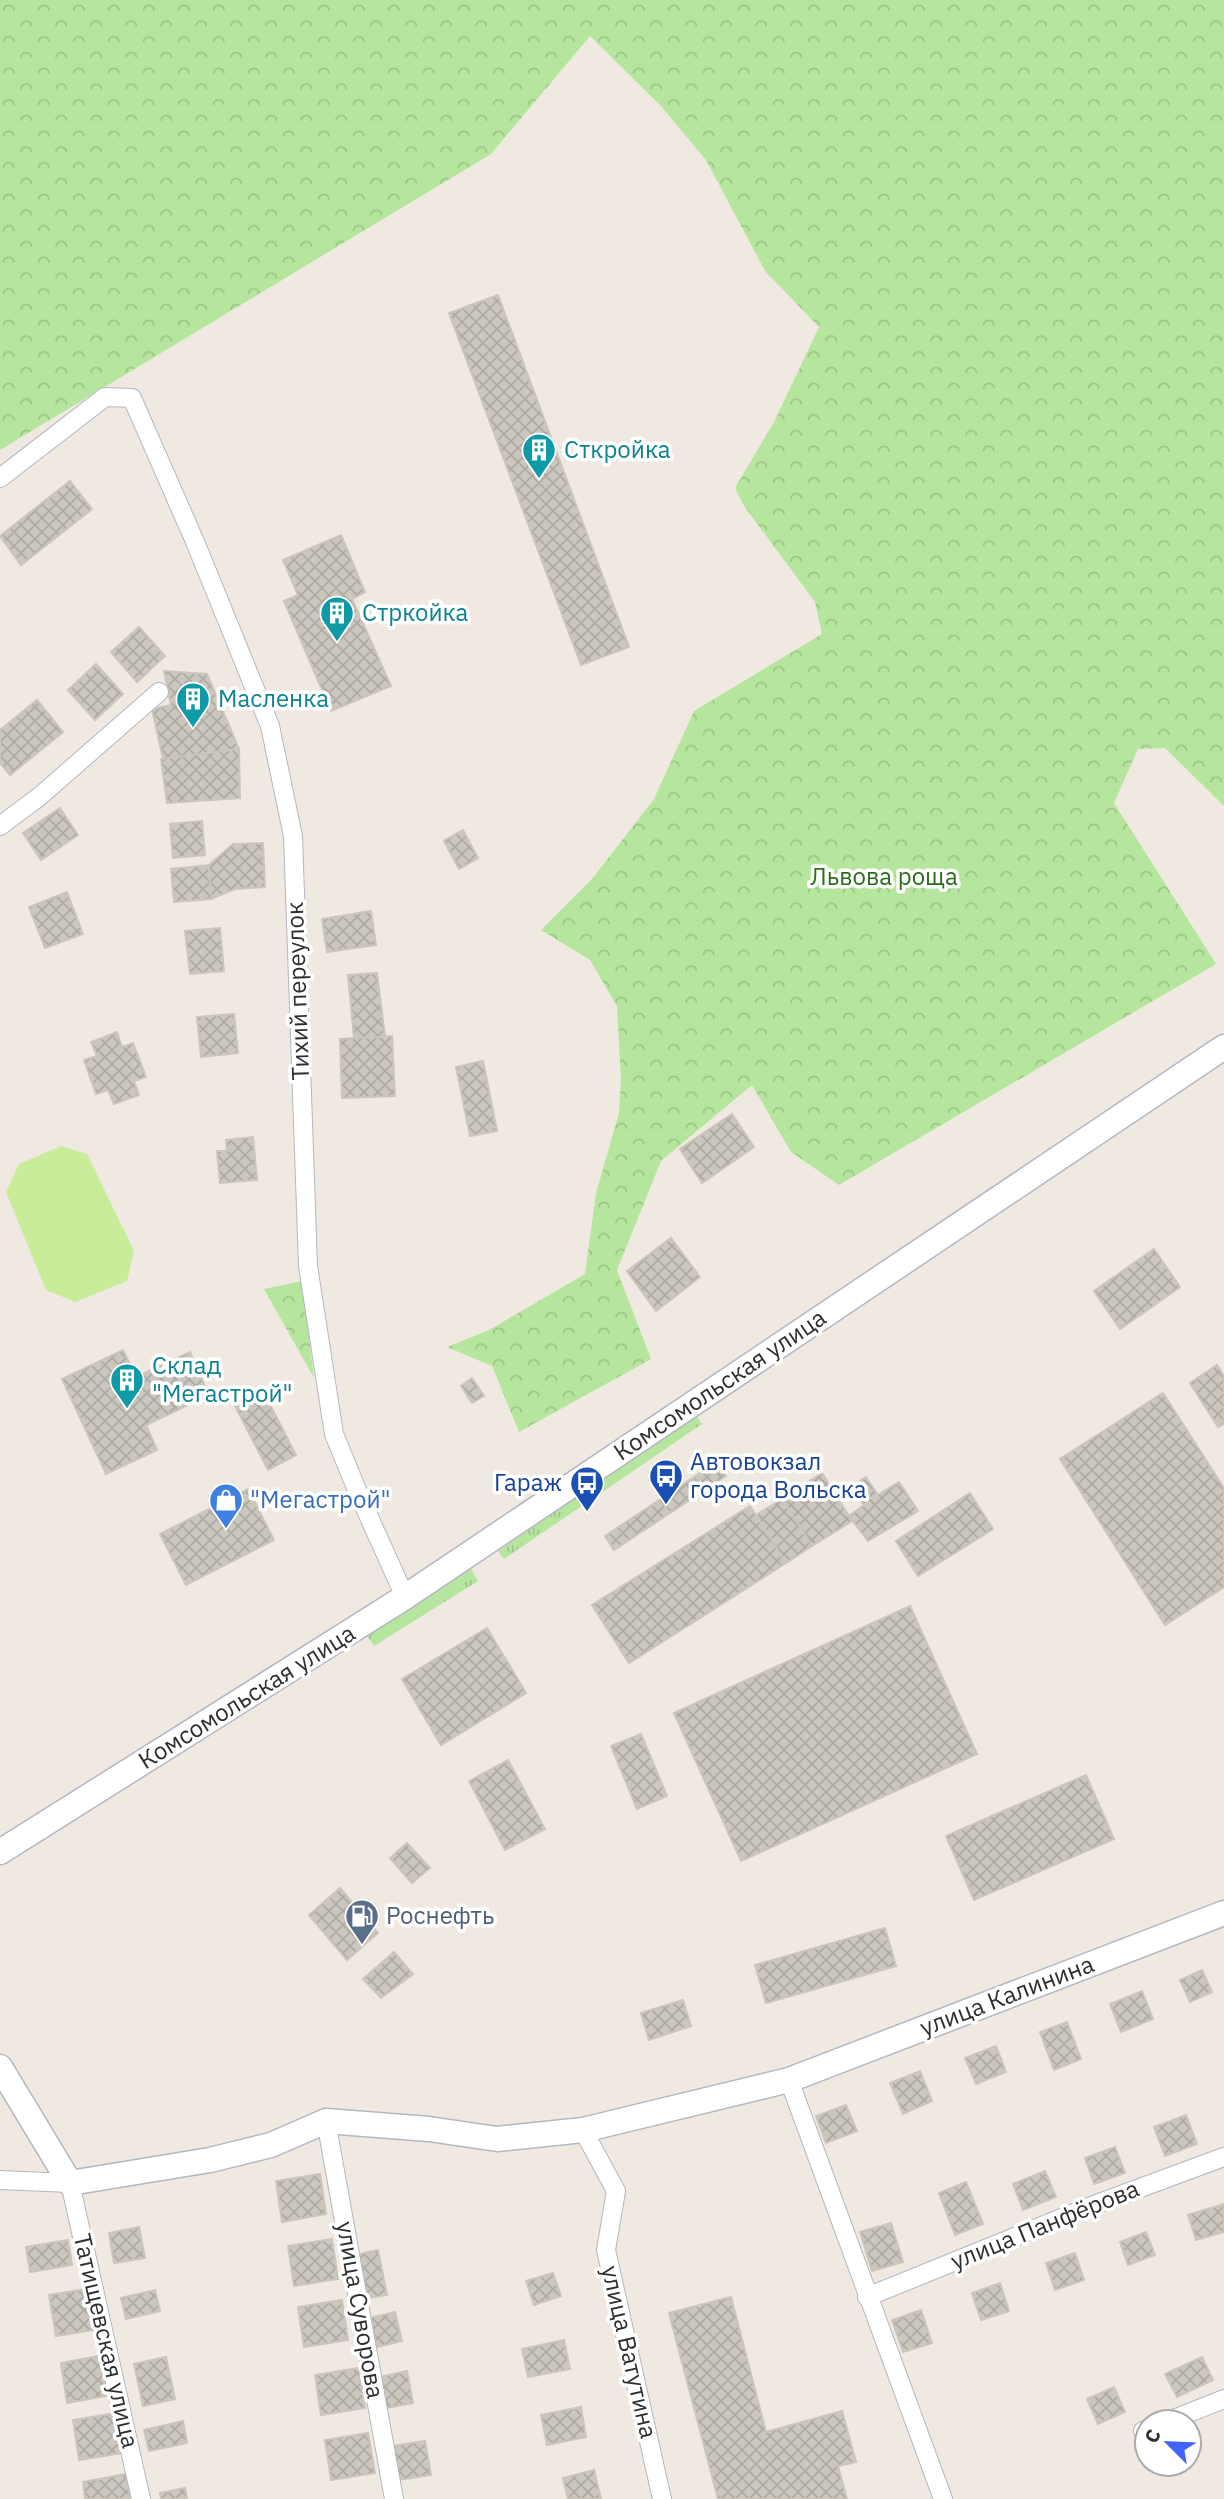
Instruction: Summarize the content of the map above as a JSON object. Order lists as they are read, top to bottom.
{
  "streets": {
    "main road": ["Комсомольская улица", "улица Калинина"],
    "street": [
      "Тихий переулок",
      "улица Панфёрова",
      "улица Суворова",
      "Татищевская улица",
      "улица Ватутина"
    ]
  },
  "crossings": [
    ["Тихий переулок", "Комсомольская улица"],
    ["улица Калинина", "улица Суворова"],
    ["улица Калинина", "улица Ватутина"]
  ],
  "parks": ["Львова роща"],
  "places": {
    "building": [
      "Сткройка",
      "Стркойка",
      "Масленка",
      "Склад \"Мегастрой\""
    ],
    "bus stop": ["Автовокзал города Вольска", "Гараж"],
    "shop": ["\"Мегастрой\""],
    "fuel station": ["Роснефть"]
  },
  "north": "top left"
}
